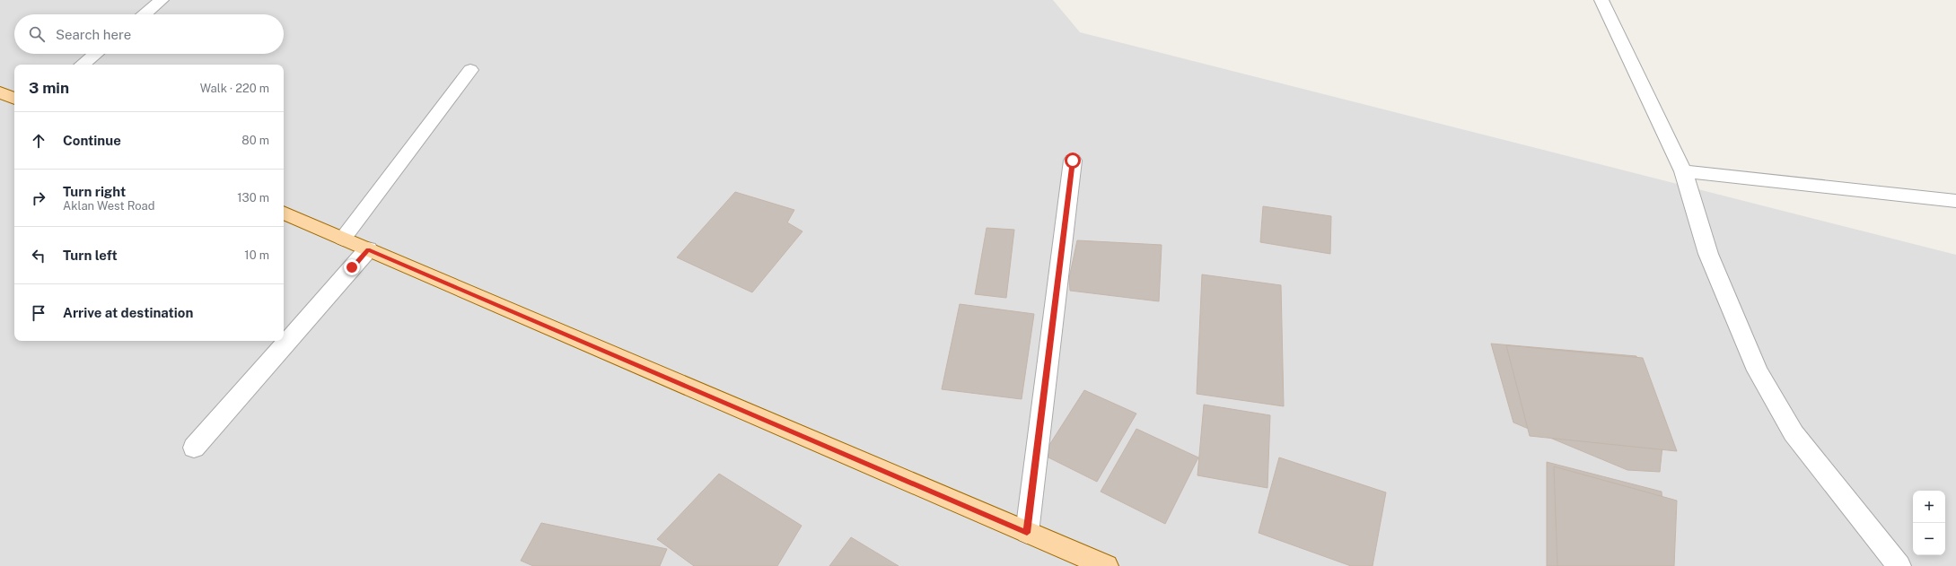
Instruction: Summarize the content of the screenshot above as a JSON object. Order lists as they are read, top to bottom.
{
  "page": {
    "search": "Search here",
    "heading": ["3 min", "Walk · 220 m"],
    "list": [
      ["Continue", "80 m"],
      ["Turn right", "Aklan West Road", "130 m"],
      ["Turn left", "10 m"],
      "Arrive at destination"
    ],
    "map_buttons": ["+", "−"]
  }
}
